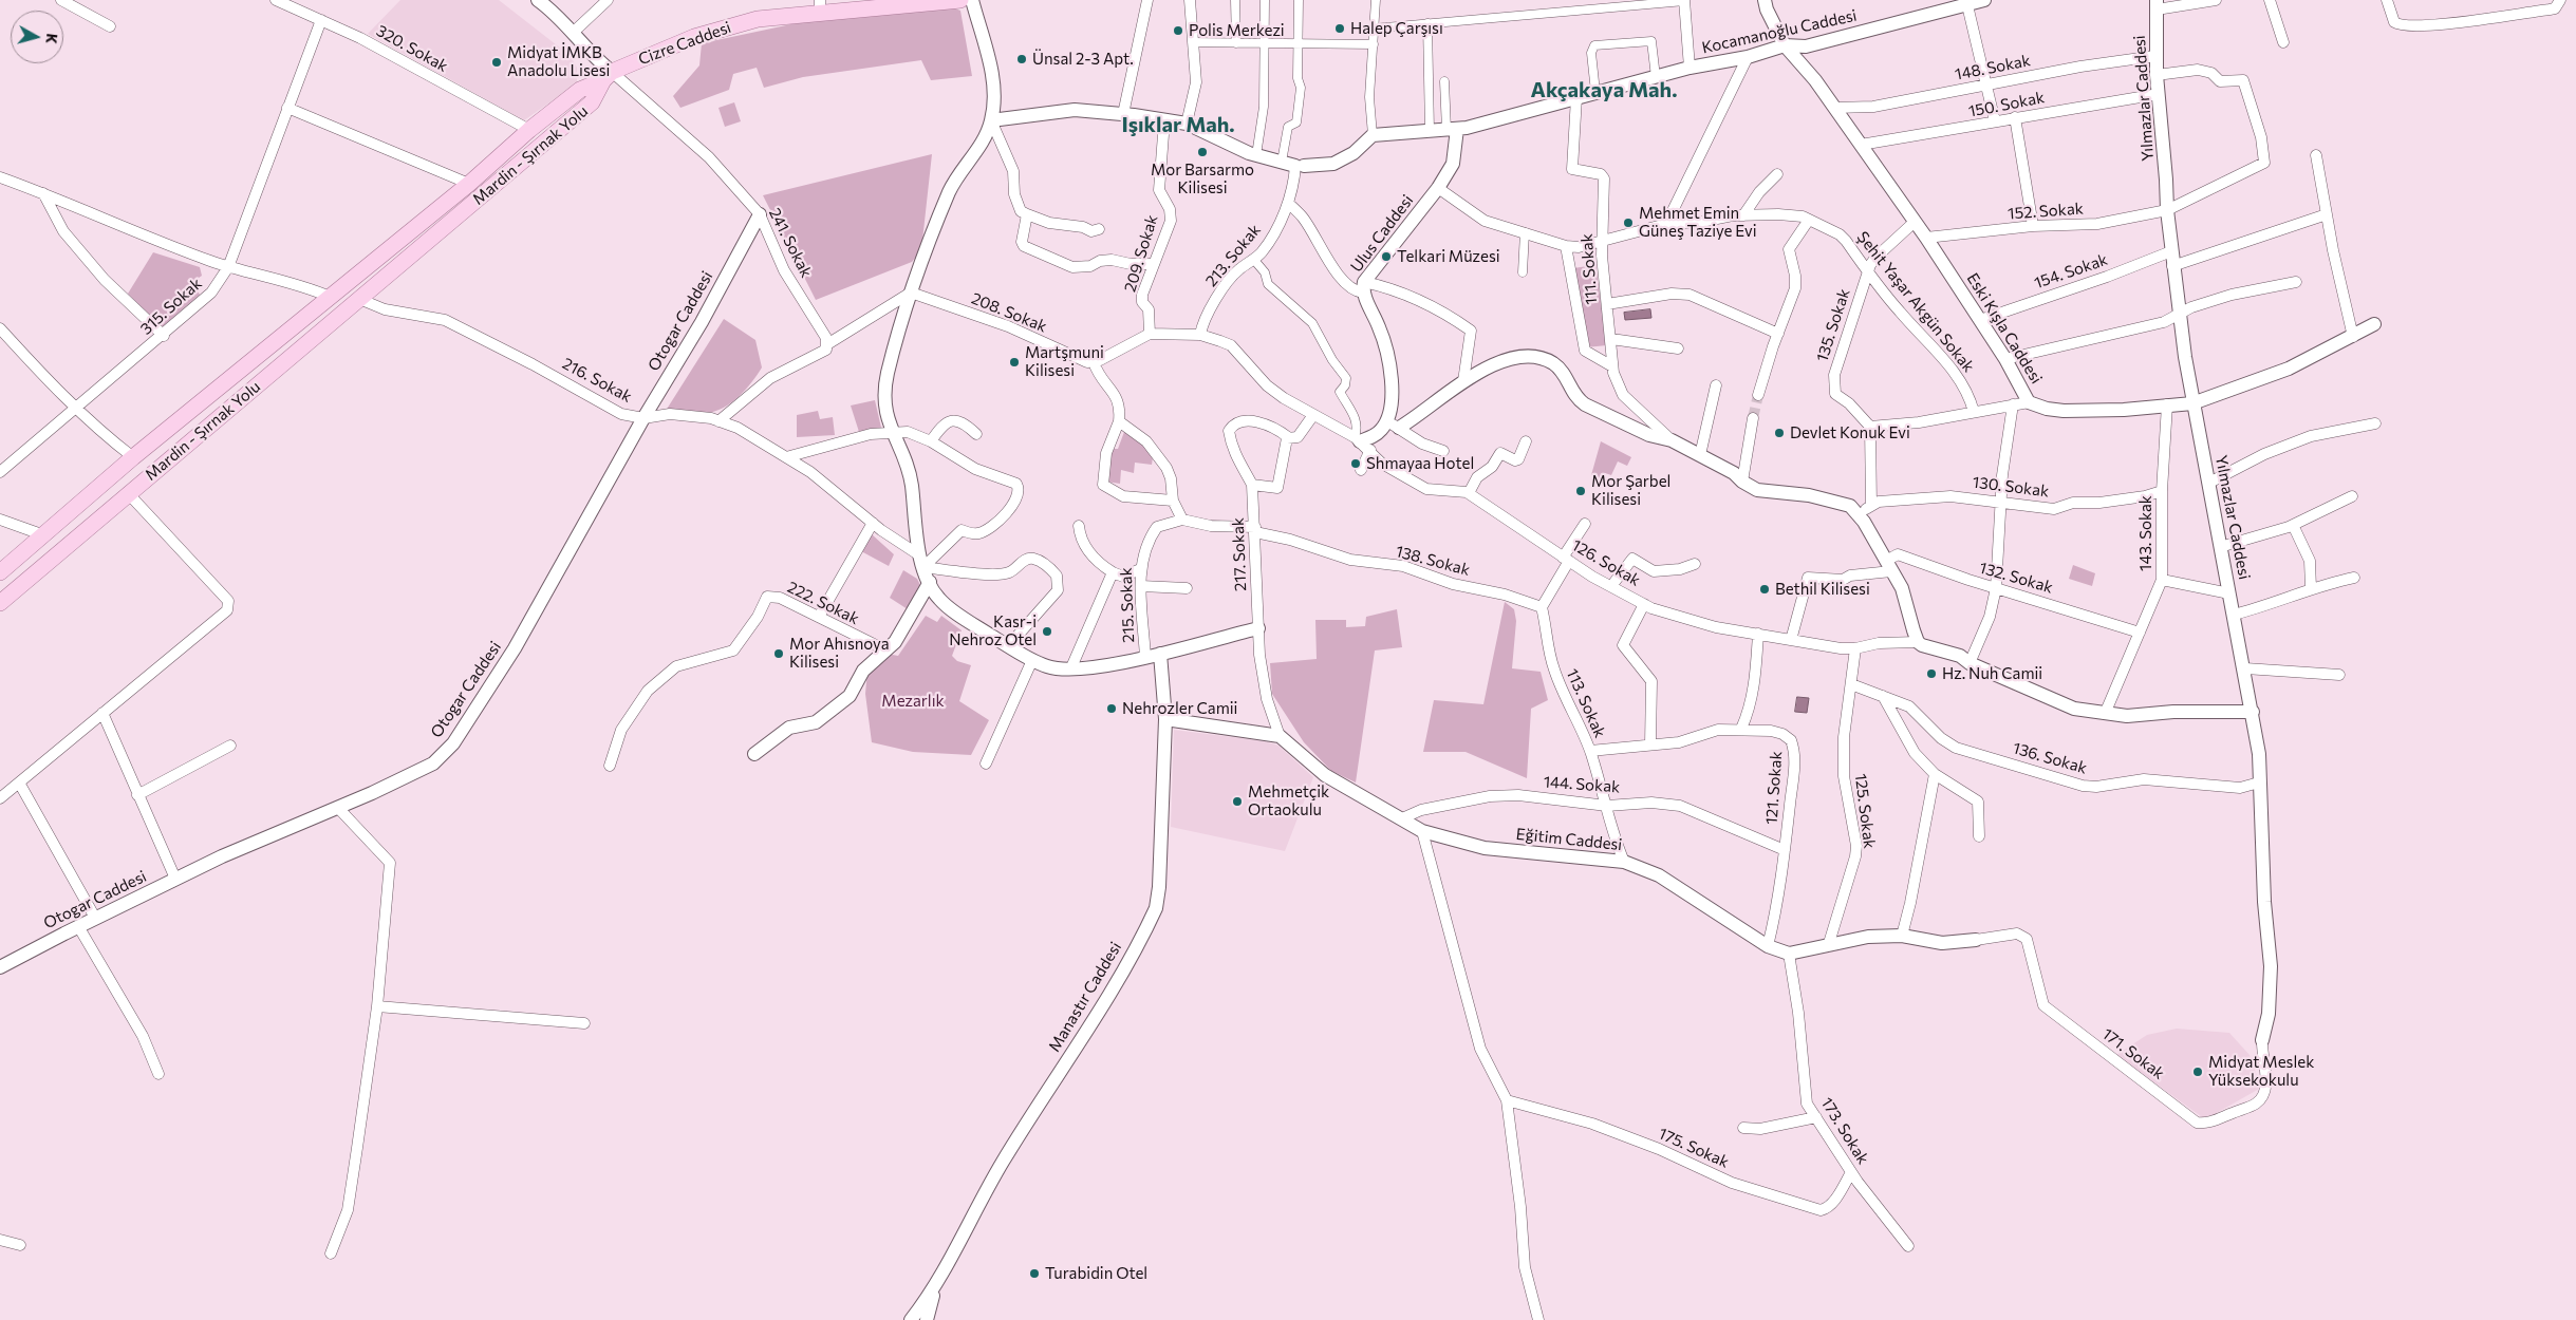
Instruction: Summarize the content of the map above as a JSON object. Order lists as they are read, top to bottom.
{
  "streets": {
    "main road": ["Cizre Caddesi", "Mardin - Şırnak Yolu"],
    "street": [
      "Kocamanoğlu Caddesi",
      "320. Sokak",
      "148. Sokak",
      "Yılmazlar Caddesi",
      "150. Sokak",
      "152. Sokak",
      "Ulus Caddesi",
      "241. Sokak",
      "209. Sokak",
      "213. Sokak",
      "111. Sokak",
      "154. Sokak",
      "Şehit Yaşar Akgün Sokak",
      "315. Sokak",
      "208. Sokak",
      "Otogar Caddesi",
      "135. Sokak",
      "Eski Kışla Caddesi",
      "216. Sokak",
      "130. Sokak",
      "143. Sokak",
      "217. Sokak",
      "138. Sokak",
      "126. Sokak",
      "132. Sokak",
      "222. Sokak",
      "215. Sokak",
      "113. Sokak",
      "136. Sokak",
      "144. Sokak",
      "121. Sokak",
      "125. Sokak",
      "Eğitim Caddesi",
      "Manastır Caddesi",
      "171. Sokak",
      "173. Sokak",
      "175. Sokak"
    ]
  },
  "crossings": [
    ["Kocamanoğlu Caddesi", "Ulus Caddesi"],
    ["Kocamanoğlu Caddesi", "111. Sokak"],
    ["Kocamanoğlu Caddesi", "Eski Kışla Caddesi"],
    ["Cizre Caddesi", "Mardin - Şırnak Yolu"],
    ["Cizre Caddesi", "241. Sokak"],
    ["320. Sokak", "Mardin - Şırnak Yolu"],
    ["320. Sokak", "315. Sokak"],
    ["148. Sokak", "Yılmazlar Caddesi"],
    ["148. Sokak", "Eski Kışla Caddesi"],
    ["Yılmazlar Caddesi", "150. Sokak"],
    ["Yılmazlar Caddesi", "152. Sokak"],
    ["Yılmazlar Caddesi", "154. Sokak"],
    ["Yılmazlar Caddesi", "Eski Kışla Caddesi"],
    ["Yılmazlar Caddesi", "136. Sokak"],
    ["Yılmazlar Caddesi", "171. Sokak"],
    ["150. Sokak", "Eski Kışla Caddesi"],
    ["Mardin - Şırnak Yolu", "241. Sokak"],
    ["Mardin - Şırnak Yolu", "216. Sokak"],
    ["152. Sokak", "Eski Kışla Caddesi"],
    ["241. Sokak", "Otogar Caddesi"],
    ["111. Sokak", "Şehit Yaşar Akgün Sokak"],
    ["154. Sokak", "Eski Kışla Caddesi"],
    ["Şehit Yaşar Akgün Sokak", "135. Sokak"],
    ["Otogar Caddesi", "216. Sokak"],
    ["135. Sokak", "Eski Kışla Caddesi"],
    ["Eski Kışla Caddesi", "143. Sokak"],
    ["130. Sokak", "143. Sokak"],
    ["143. Sokak", "132. Sokak"],
    ["217. Sokak", "138. Sokak"],
    ["217. Sokak", "Eğitim Caddesi"],
    ["138. Sokak", "113. Sokak"],
    ["126. Sokak", "125. Sokak"],
    ["113. Sokak", "144. Sokak"],
    ["113. Sokak", "121. Sokak"],
    ["113. Sokak", "Eğitim Caddesi"],
    ["136. Sokak", "125. Sokak"],
    ["144. Sokak", "121. Sokak"],
    ["144. Sokak", "Eğitim Caddesi"],
    ["121. Sokak", "Eğitim Caddesi"],
    ["Eğitim Caddesi", "173. Sokak"],
    ["173. Sokak", "175. Sokak"]
  ],
  "districts": ["Akçakaya Mah.", "Işıklar Mah."],
  "parks": ["Mezarlık"],
  "places": [
    "Halep Çarşısı",
    "Polis Merkezi",
    "Ünsal 2-3 Apt.",
    "Midyat İMKB Anadolu Lisesi",
    "Mor Barsarmo Kilisesi",
    "Mehmet Emin Güneş Taziye Evi",
    "Telkari Müzesi",
    "Martşmuni Kilisesi",
    "Devlet Konuk Evi",
    "Shmayaa Hotel",
    "Mor Şarbel Kilisesi",
    "Bethil Kilisesi",
    "Kasr-i Nehroz Otel",
    "Mor Ahısnoya Kilisesi",
    "Hz. Nuh Camii",
    "Nehrozler Camii",
    "Mehmetçik Ortaokulu",
    "Midyat Meslek Yüksekokulu",
    "Turabidin Otel"
  ],
  "north": "right"
}
